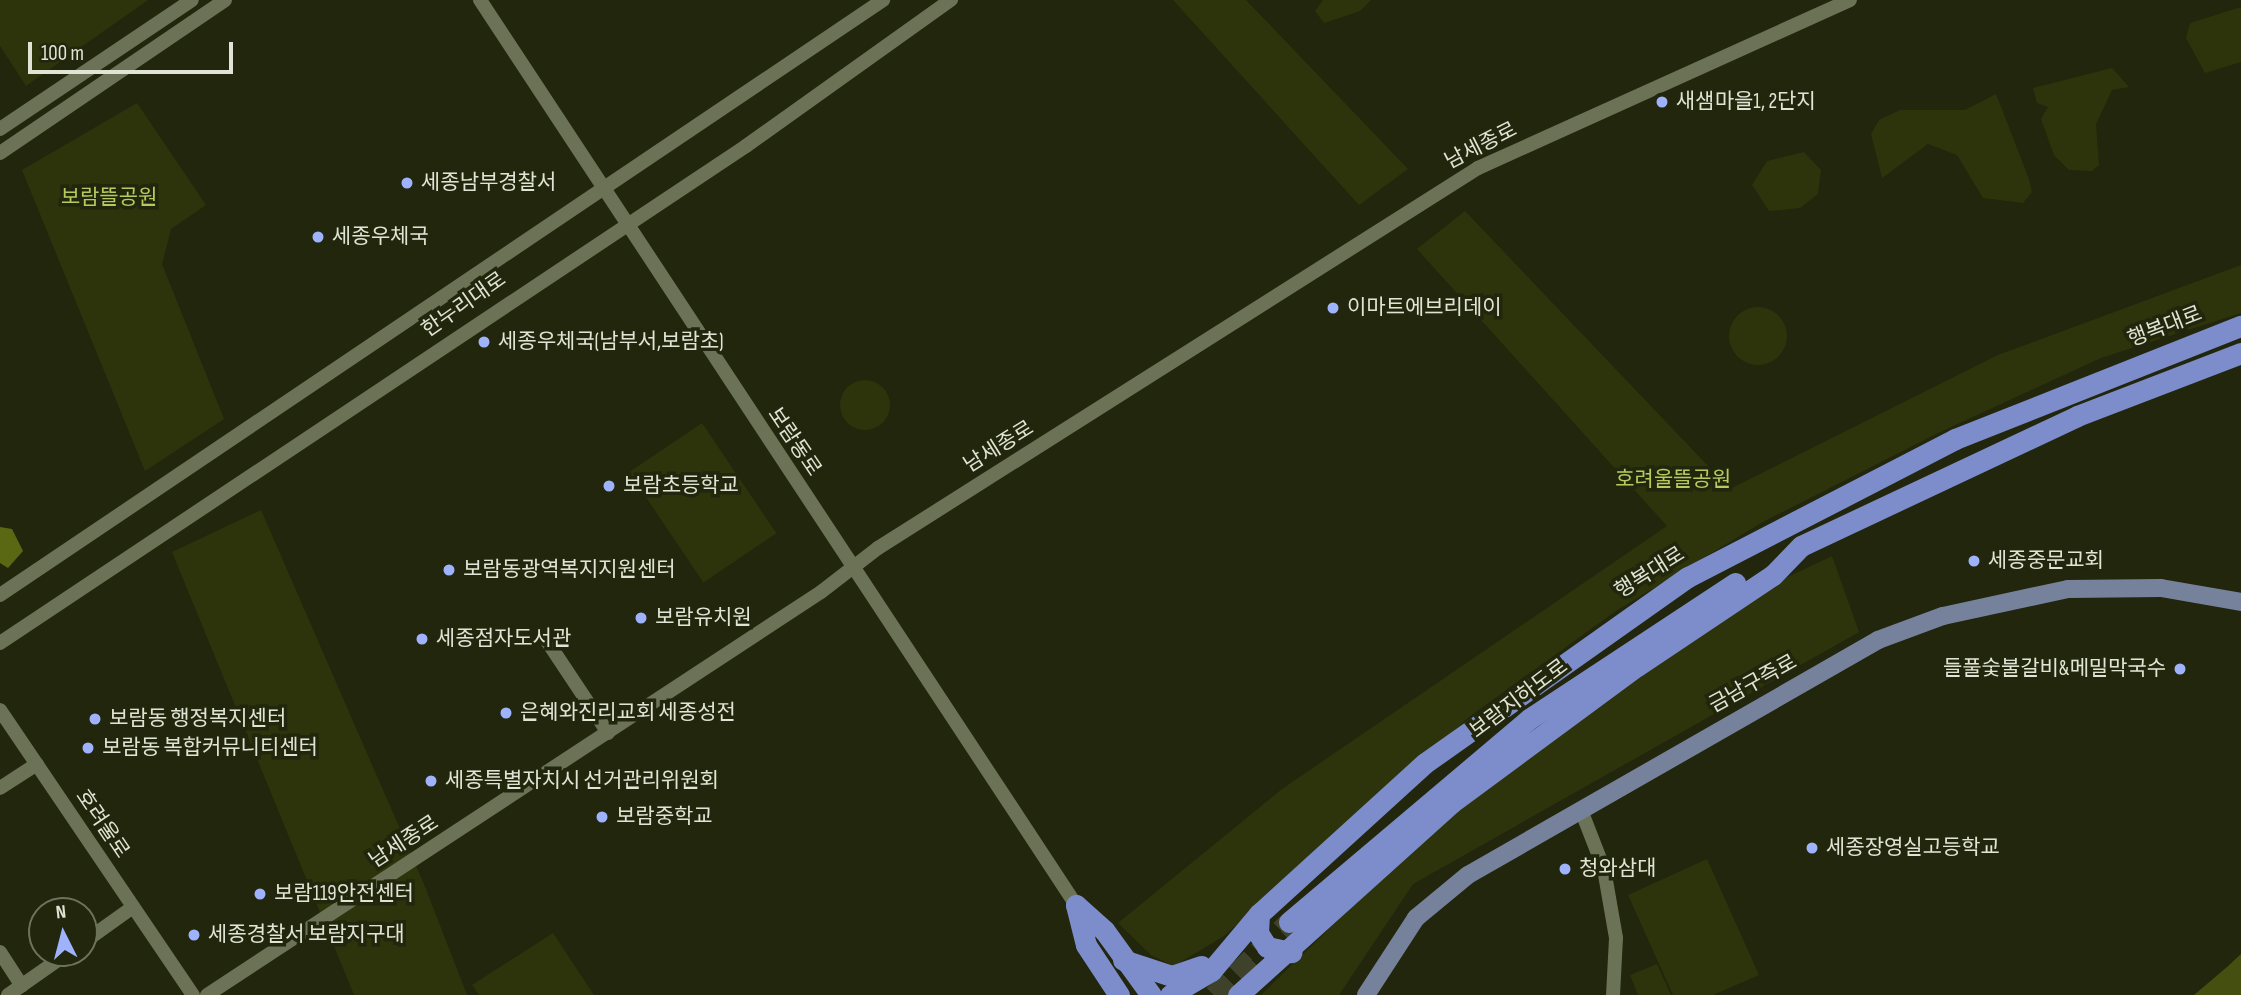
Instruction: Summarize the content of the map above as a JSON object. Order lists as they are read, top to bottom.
{
  "streets": {
    "highway": ["행복대로", "보람지하도로"],
    "main road": ["금남구즉로"],
    "street": [
      "남세종로",
      "한누리대로",
      "보람동로",
      "호려울로"
    ]
  },
  "crossings": [
    ["남세종로", "보람동로"],
    ["한누리대로", "보람동로"],
    ["행복대로", "보람지하도로"]
  ],
  "parks": ["보람뜰공원", "호려울뜰공원"],
  "places": [
    "새샘마을1, 2단지",
    "세종남부경찰서",
    "세종우체국",
    "이마트에브리데이",
    "세종우체국(남부서,보람초)",
    "보람초등학교",
    "세종중문교회",
    "보람동광역복지지원센터",
    "보람유치원",
    "세종점자도서관",
    "들풀숯불갈비&메밀막국수",
    "은혜와진리교회 세종성전",
    "보람동 행정복지센터",
    "보람동 복합커뮤니티센터",
    "세종특별자치시 선거관리위원회",
    "보람중학교",
    "세종장영실고등학교",
    "청와삼대",
    "보람119안전센터",
    "세종경찰서 보람지구대"
  ],
  "scale_bar": "100 m",
  "north": "top"
}
